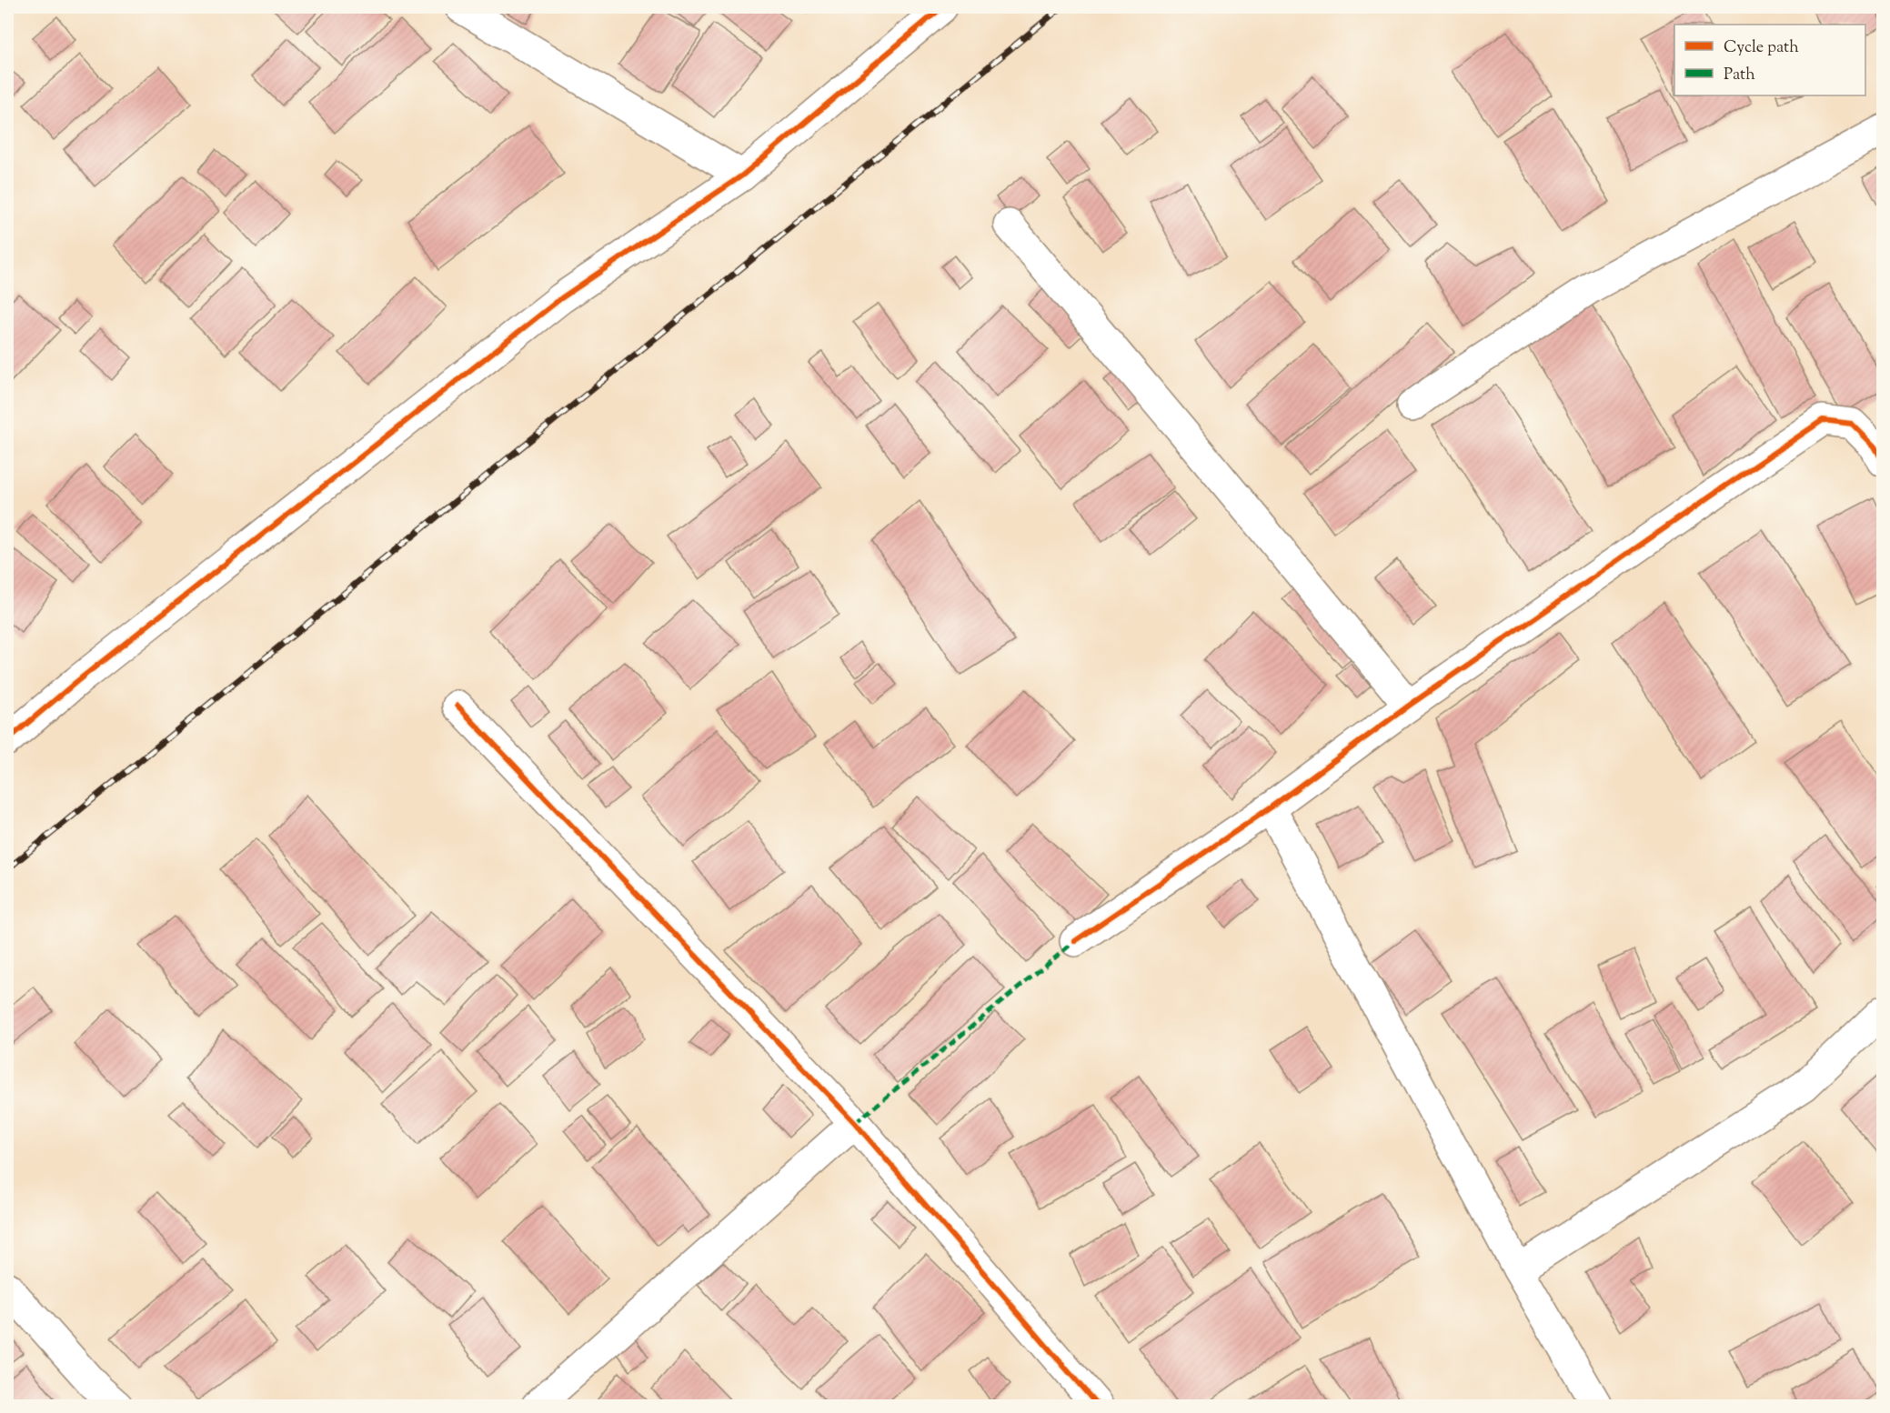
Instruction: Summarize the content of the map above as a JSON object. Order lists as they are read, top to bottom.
{
  "legend": ["Cycle path", "Path"]
}
